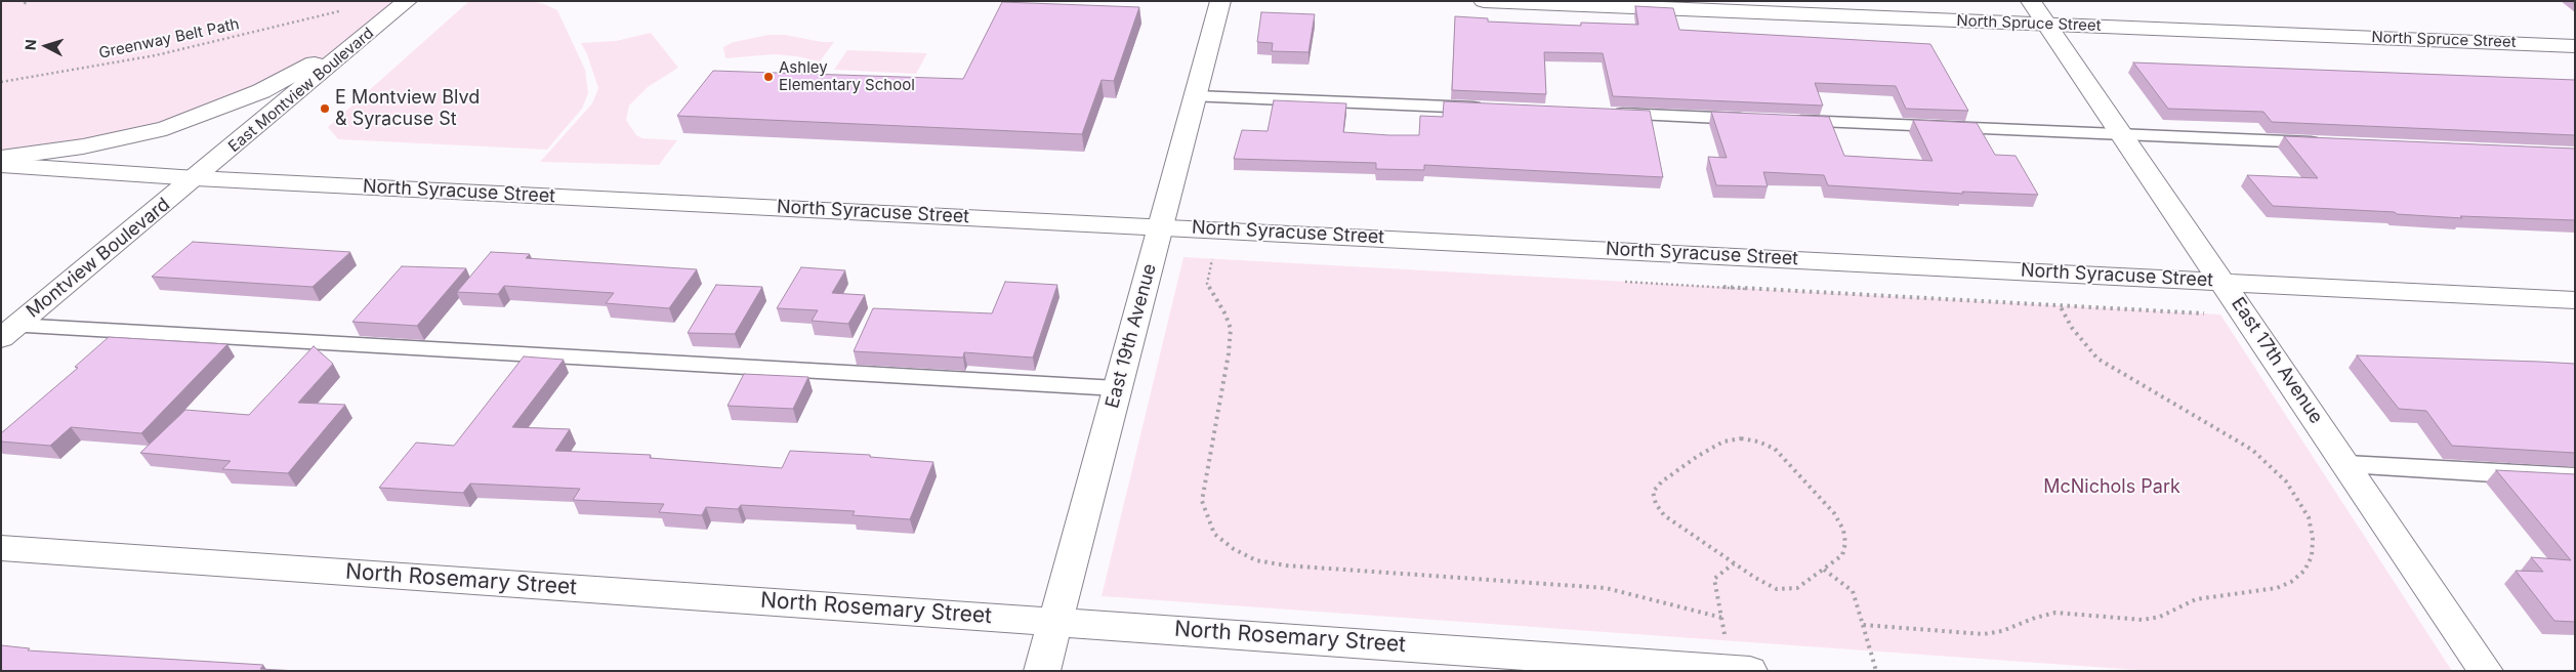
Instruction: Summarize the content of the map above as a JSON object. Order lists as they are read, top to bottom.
{
  "streets": {
    "street": [
      "North Spruce Street",
      "East Montview Boulevard",
      "North Syracuse Street",
      "Montview Boulevard",
      "East 19th Avenue",
      "East 17th Avenue",
      "North Rosemary Street"
    ],
    "path": ["Greenway Belt Path"]
  },
  "crossings": [
    ["North Spruce Street", "East 17th Avenue"],
    ["East Montview Boulevard", "North Syracuse Street"],
    ["East Montview Boulevard", "Montview Boulevard"],
    ["North Syracuse Street", "Montview Boulevard"],
    ["North Syracuse Street", "East 19th Avenue"],
    ["North Syracuse Street", "East 17th Avenue"],
    ["East 19th Avenue", "North Rosemary Street"]
  ],
  "parks": ["McNichols Park"],
  "places": ["Ashley Elementary School", "E Montview Blvd & Syracuse St"],
  "north": "left"
}
